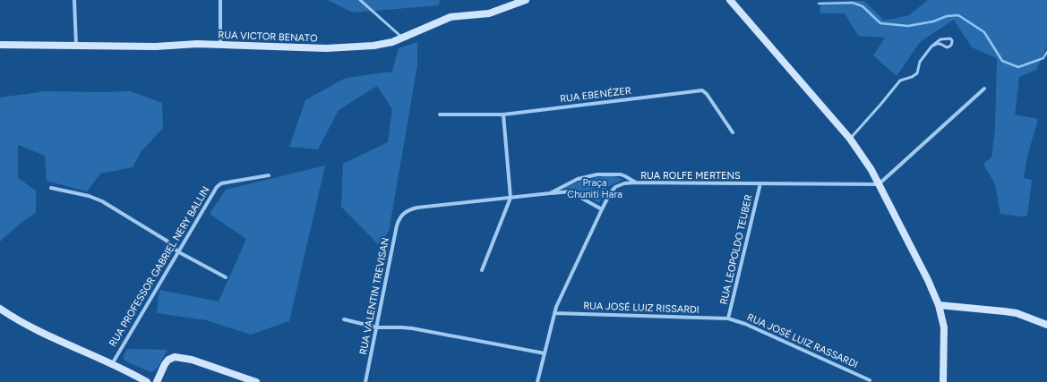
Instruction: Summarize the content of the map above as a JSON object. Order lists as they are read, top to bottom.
{
  "streets": {
    "street": [
      "RUA VICTOR BENATO",
      "RUA EBENÉZER",
      "RUA ROLFE MERTENS",
      "RUA LEOPOLDO TEUBER",
      "RUA PROFESSOR GABRIEL NERY BALLIN",
      "RUA VALENTIN TREVISAN",
      "RUA JOSÉ LUIZ RISSARDI",
      "RUA JOSÉ LUIZ RASSARDI"
    ]
  },
  "crossings": [
    ["RUA ROLFE MERTENS", "RUA LEOPOLDO TEUBER"],
    ["RUA ROLFE MERTENS", "RUA VALENTIN TREVISAN"],
    ["RUA LEOPOLDO TEUBER", "RUA JOSÉ LUIZ RISSARDI"],
    ["RUA LEOPOLDO TEUBER", "RUA JOSÉ LUIZ RASSARDI"],
    ["RUA JOSÉ LUIZ RISSARDI", "RUA JOSÉ LUIZ RASSARDI"]
  ],
  "parks": ["Praça Chuniti Hara"]
}
